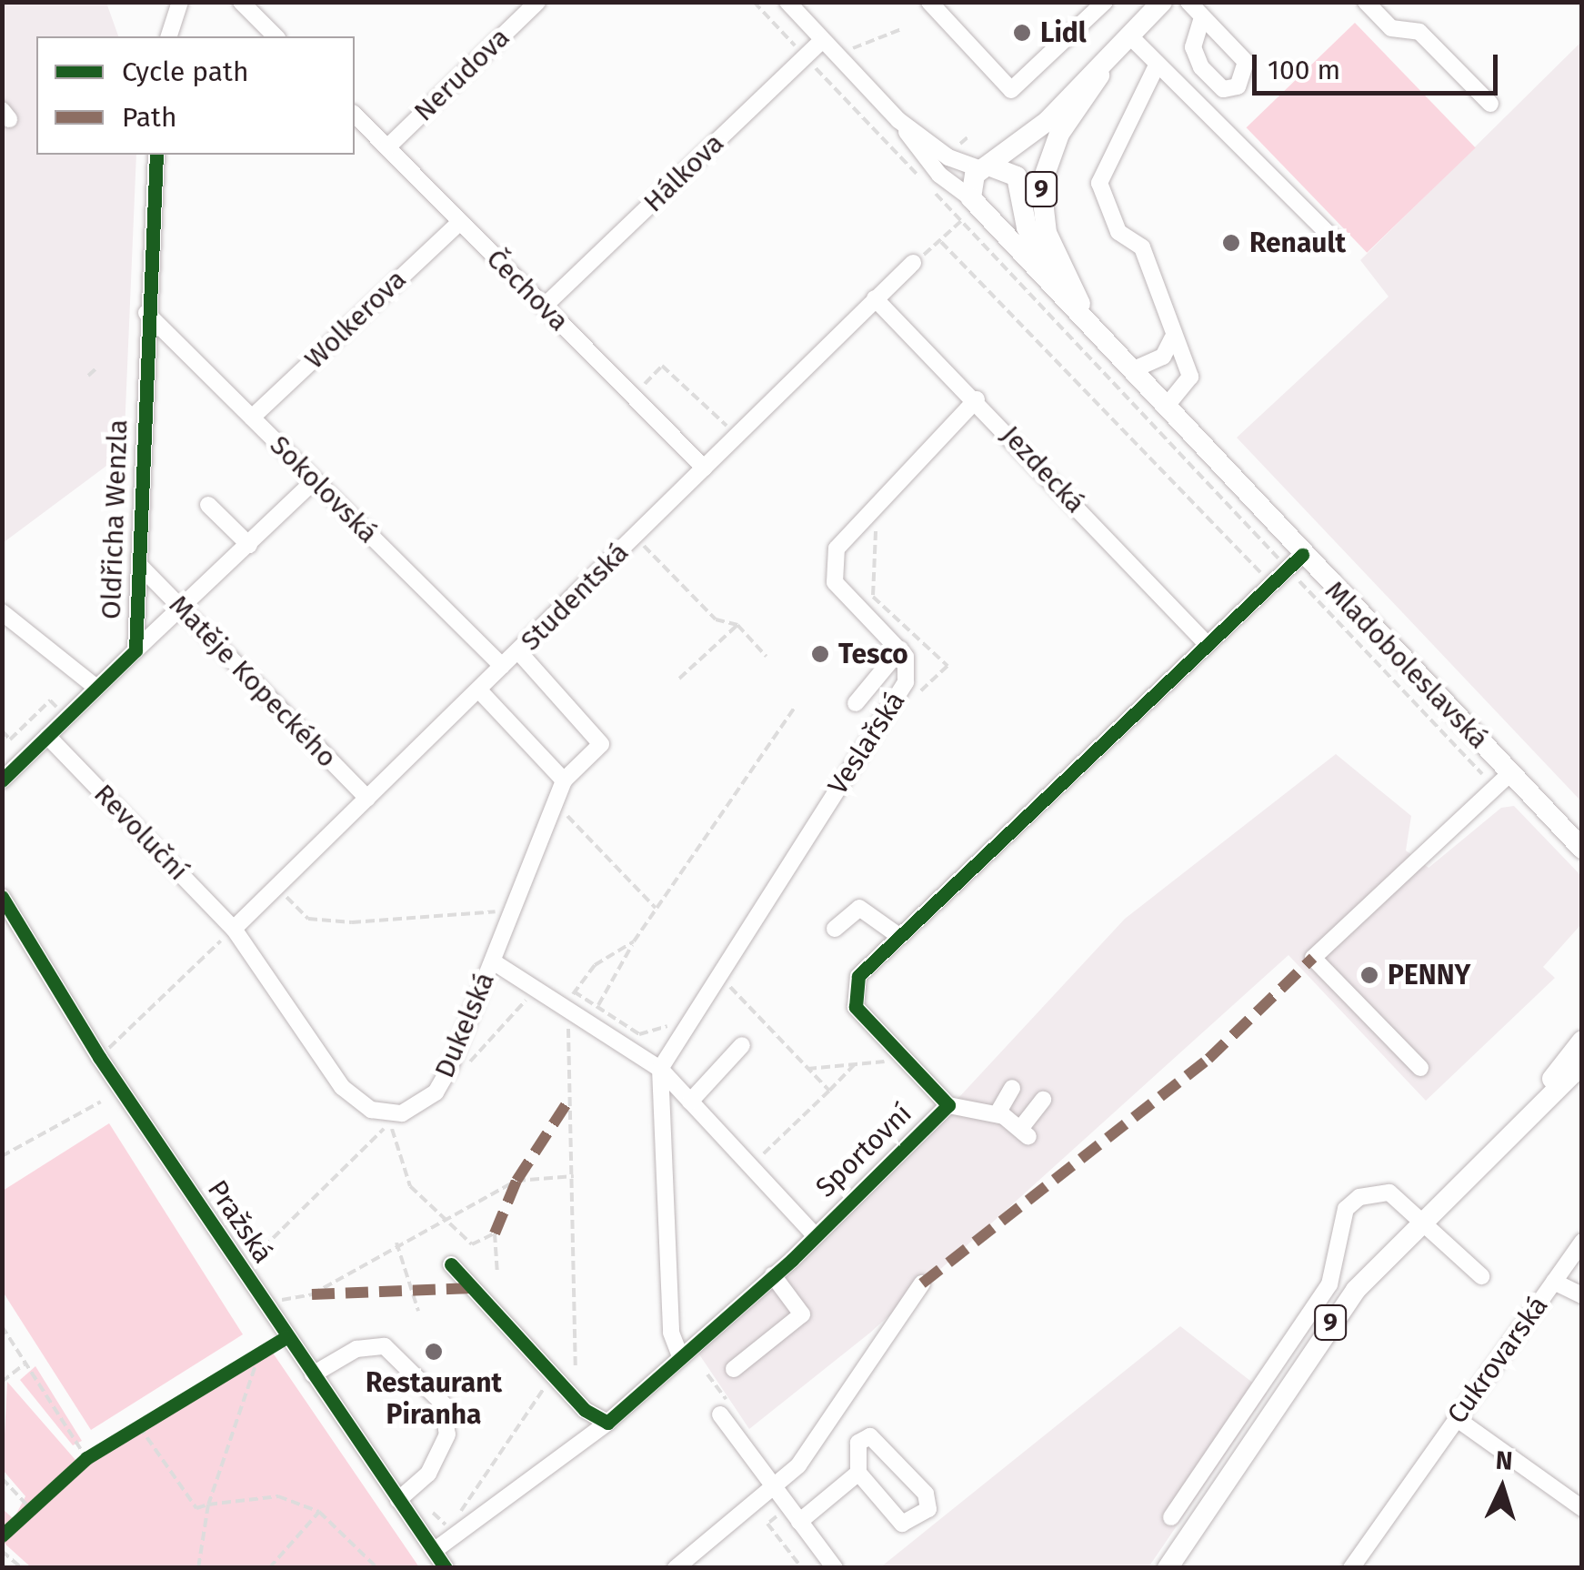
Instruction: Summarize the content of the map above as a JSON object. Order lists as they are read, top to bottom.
{
  "streets": {
    "main road": ["9", "Mladoboleslavská"],
    "street": [
      "Nerudova",
      "Hálkova",
      "Čechova",
      "Wolkerova",
      "Jezdecká",
      "Sokolovská",
      "Oldřicha Wenzla",
      "Studentská",
      "Matěje Kopeckého",
      "Veslařská",
      "Revoluční",
      "Dukelská",
      "Sportovní",
      "Pražská",
      "Cukrovarská"
    ]
  },
  "crossings": [
    ["Nerudova", "Čechova"],
    ["Hálkova", "Čechova"],
    ["Hálkova", "Mladoboleslavská"],
    ["9", "Mladoboleslavská"],
    ["Čechova", "Wolkerova"],
    ["Čechova", "Studentská"],
    ["Wolkerova", "Sokolovská"],
    ["Jezdecká", "Studentská"],
    ["Jezdecká", "Veslařská"],
    ["Jezdecká", "Sportovní"],
    ["Sokolovská", "Oldřicha Wenzla"],
    ["Sokolovská", "Studentská"],
    ["Oldřicha Wenzla", "Matěje Kopeckého"],
    ["Oldřicha Wenzla", "Revoluční"],
    ["Studentská", "Matěje Kopeckého"],
    ["Studentská", "Revoluční"],
    ["Mladoboleslavská", "Sportovní"],
    ["Veslařská", "Sportovní"],
    ["Dukelská", "Sportovní"],
    ["Sportovní", "Pražská"]
  ],
  "places": [
    "Lidl",
    "Renault",
    "Tesco",
    "PENNY",
    "Restaurant Piranha"
  ],
  "legend": ["Cycle path", "Path"],
  "scale_bar": "100 m",
  "north": "top"
}
